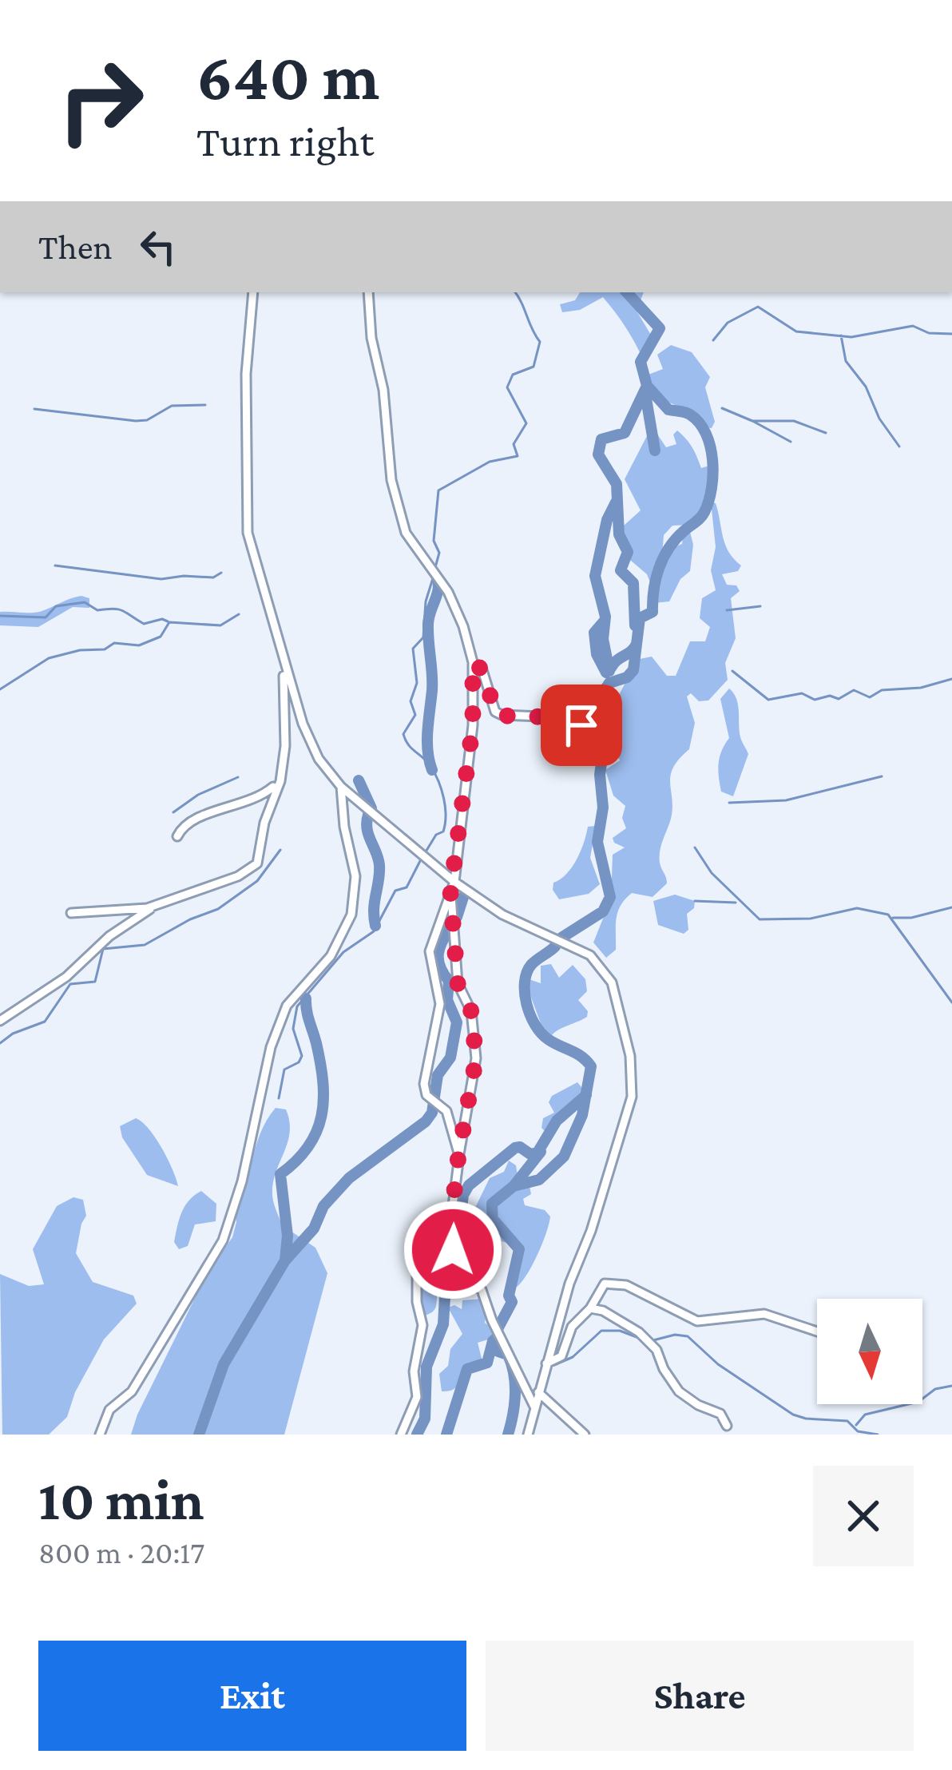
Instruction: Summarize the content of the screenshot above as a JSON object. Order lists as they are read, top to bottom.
{
  "north": "bottom",
  "page": {
    "turn": ["640 m", "Turn right"],
    "then": "Then",
    "heading": ["10 min", "800 m · 20:17"],
    "buttons": ["Exit", "Share"]
  }
}
